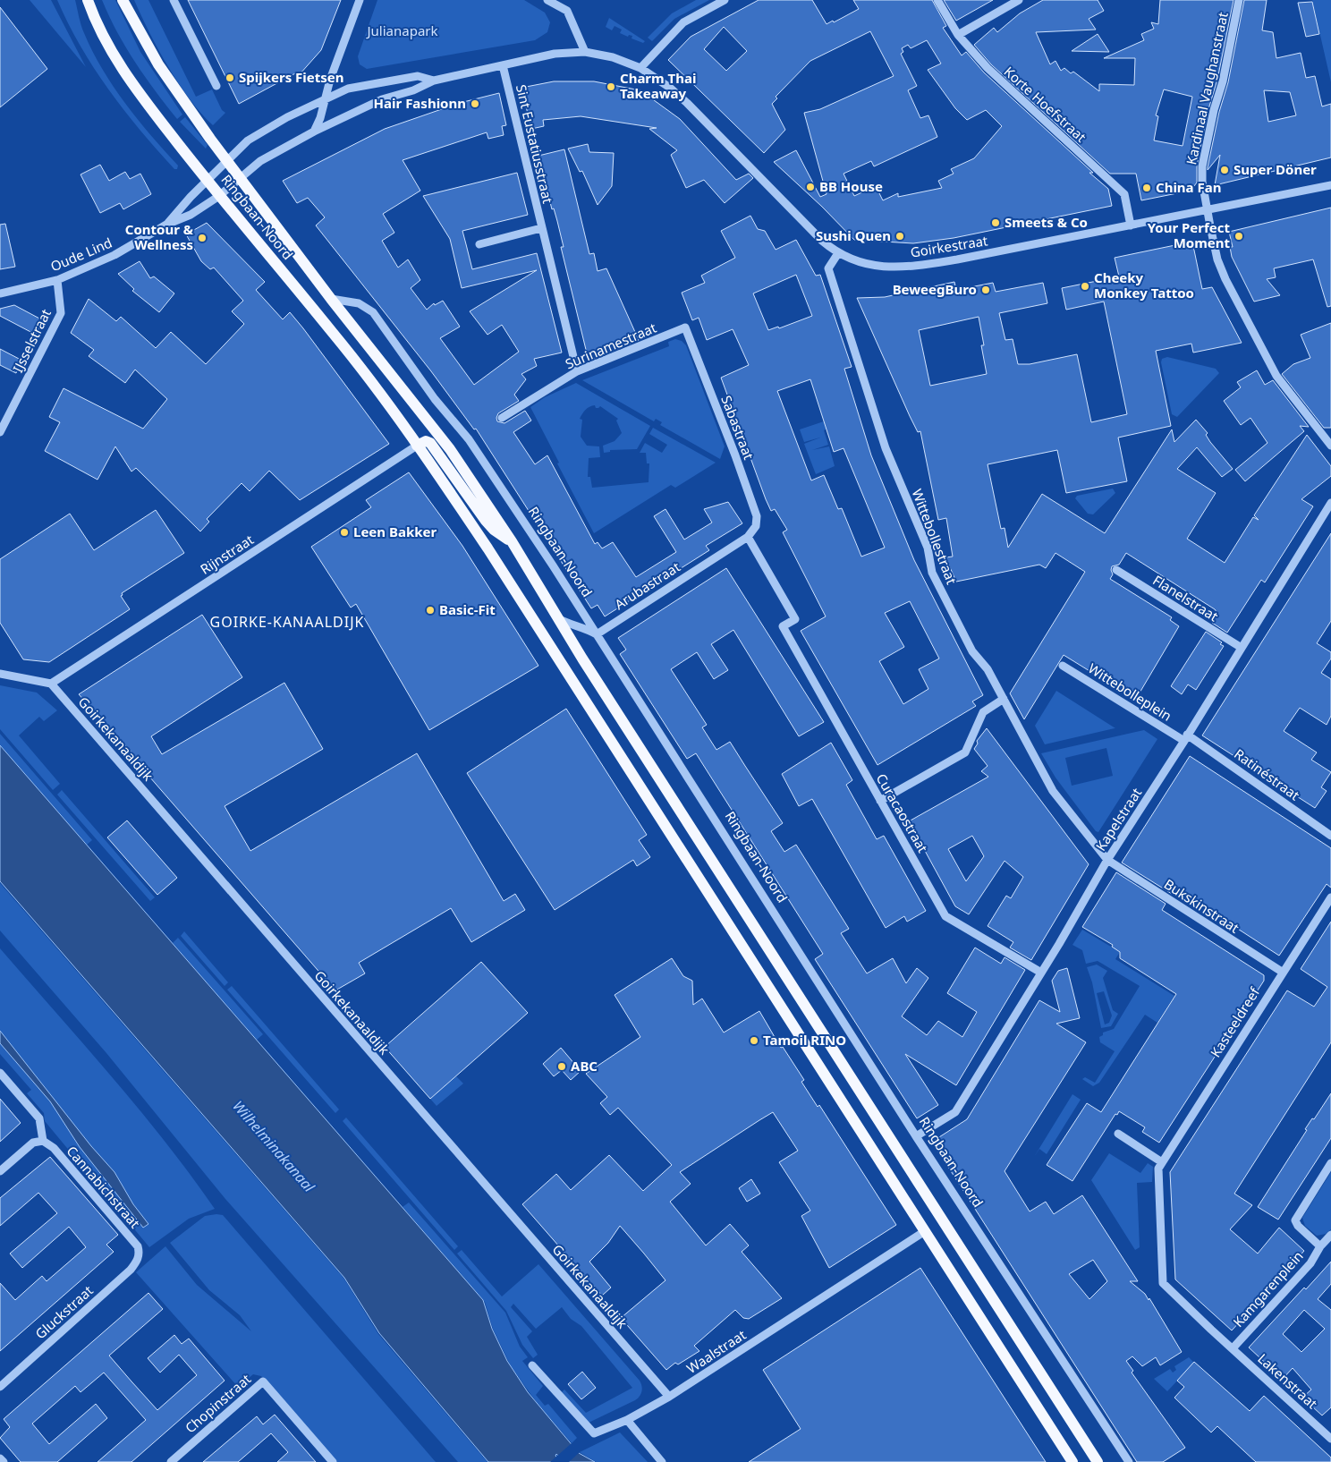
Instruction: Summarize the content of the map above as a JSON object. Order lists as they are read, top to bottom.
{
  "streets": {
    "main road": ["Ringbaan-Noord"],
    "street": [
      "Kardinaal Vaughanstraat",
      "Korte Hoefstraat",
      "Sint Eustatiusstraat",
      "Goirkestraat",
      "Oude Lind",
      "IJsselstraat",
      "Surinamestraat",
      "Sabastraat",
      "Wittebollestraat",
      "Rijnstraat",
      "Arubastraat",
      "Flanelstraat",
      "Wittebolleplein",
      "Goirkekanaaldijk",
      "Ratinéstraat",
      "Curacaostraat",
      "Kapelstraat",
      "Bukskinstraat",
      "Kasteeldreef",
      "Cannabichstraat",
      "Kamgarenplein",
      "Gluckstraat",
      "Waalstraat",
      "Lakenstraat",
      "Chopinstraat"
    ]
  },
  "crossings": [
    ["Kardinaal Vaughanstraat", "Goirkestraat"],
    ["Korte Hoefstraat", "Goirkestraat"],
    ["Sint Eustatiusstraat", "Surinamestraat"],
    ["Ringbaan-Noord", "Oude Lind"],
    ["Ringbaan-Noord", "Rijnstraat"],
    ["Ringbaan-Noord", "Arubastraat"],
    ["Ringbaan-Noord", "Kapelstraat"],
    ["Ringbaan-Noord", "Waalstraat"],
    ["Goirkestraat", "Wittebollestraat"],
    ["Oude Lind", "IJsselstraat"],
    ["Surinamestraat", "Sabastraat"],
    ["Sabastraat", "Arubastraat"],
    ["Sabastraat", "Curacaostraat"],
    ["Wittebollestraat", "Kapelstraat"],
    ["Wittebollestraat", "Bukskinstraat"],
    ["Rijnstraat", "Goirkekanaaldijk"],
    ["Arubastraat", "Curacaostraat"],
    ["Flanelstraat", "Kapelstraat"],
    ["Wittebolleplein", "Ratinéstraat"],
    ["Wittebolleplein", "Kapelstraat"],
    ["Goirkekanaaldijk", "Waalstraat"],
    ["Ratinéstraat", "Kapelstraat"],
    ["Curacaostraat", "Kapelstraat"],
    ["Kapelstraat", "Bukskinstraat"],
    ["Bukskinstraat", "Kasteeldreef"],
    ["Kasteeldreef", "Kamgarenplein"],
    ["Kasteeldreef", "Lakenstraat"],
    ["Cannabichstraat", "Gluckstraat"],
    ["Kamgarenplein", "Lakenstraat"]
  ],
  "districts": ["GOIRKE-KANAALDIJK"],
  "water": ["Wilhelminakanaal"],
  "parks": ["Julianapark"],
  "places": [
    "Spijkers Fietsen",
    "Charm Thai Takeaway",
    "Hair Fashionn",
    "Super Döner",
    "BB House",
    "China Fan",
    "Smeets & Co",
    "Sushi Quen",
    "Your Perfect Moment",
    "Contour & Wellness",
    "Cheeky Monkey Tattoo",
    "BeweegBuro",
    "Leen Bakker",
    "Basic-Fit",
    "Tamoil RINO",
    "ABC"
  ]
}
